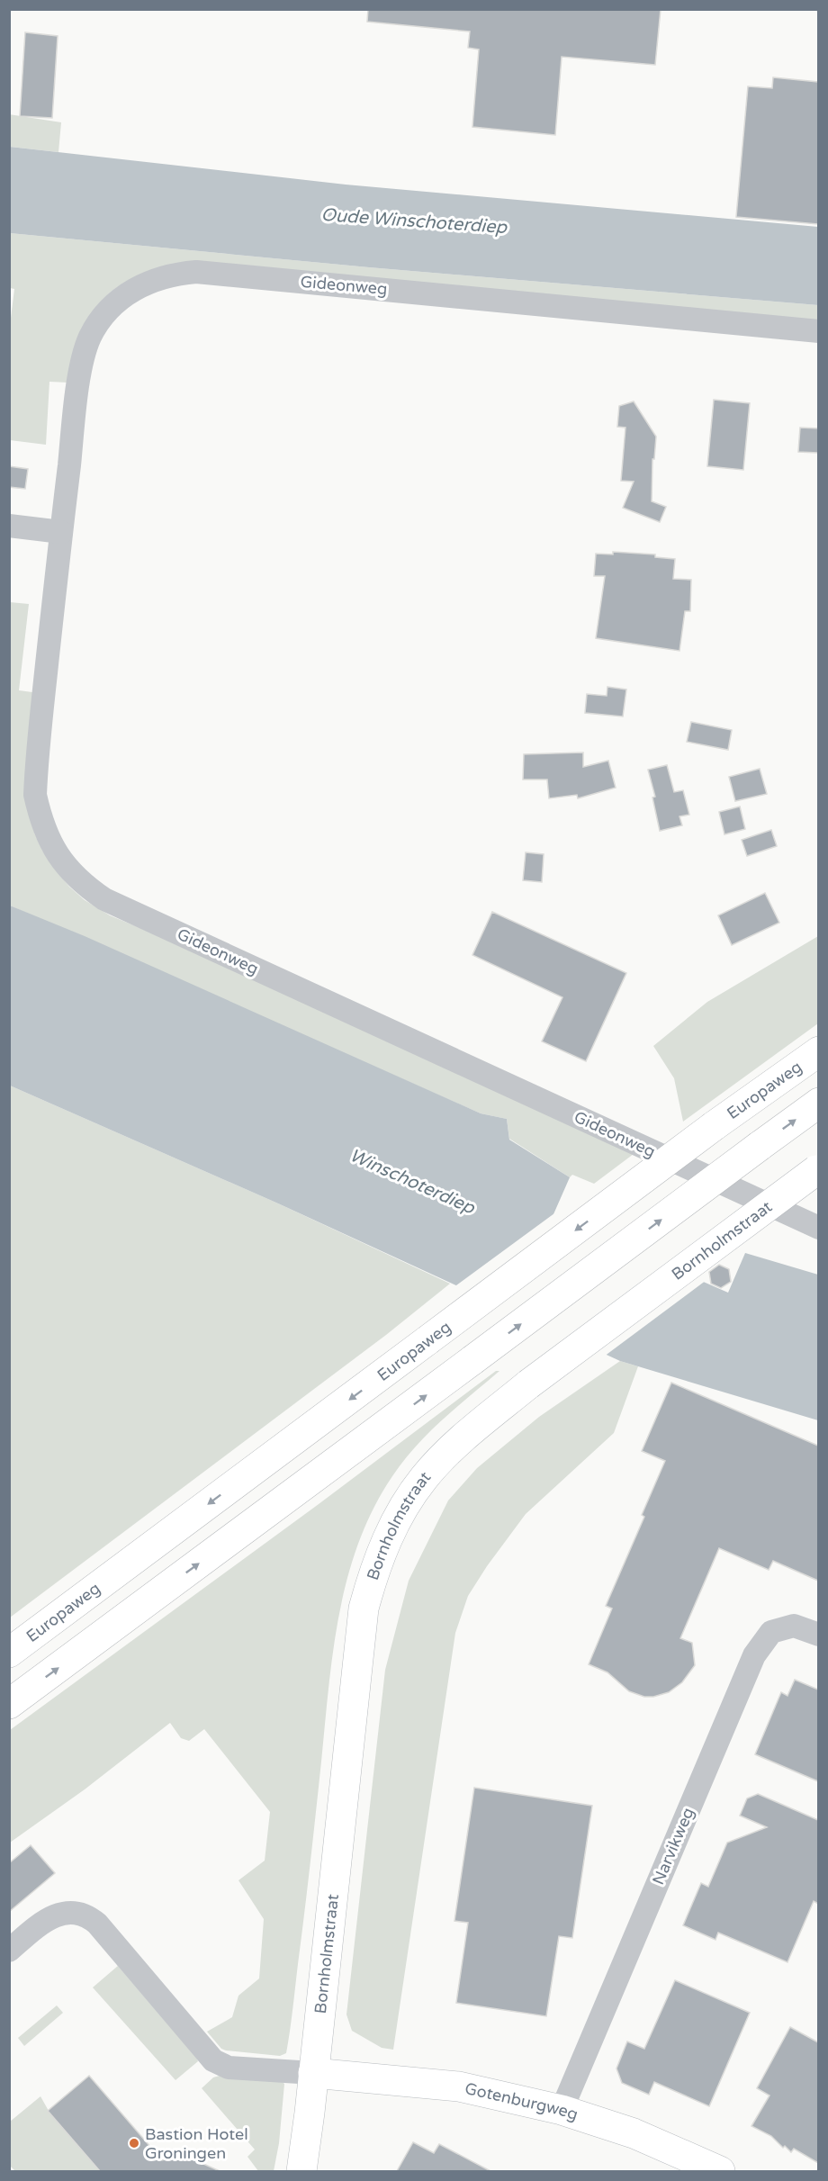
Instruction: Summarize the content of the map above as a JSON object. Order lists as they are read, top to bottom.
{
  "streets": {
    "main road": ["Europaweg", "Bornholmstraat", "Gotenburgweg"],
    "street": ["Gideonweg", "Narvikweg"]
  },
  "crossings": [
    ["Bornholmstraat", "Gotenburgweg"],
    ["Narvikweg", "Gotenburgweg"]
  ],
  "water": ["Oude Winschoterdiep", "Winschoterdiep"],
  "places": ["Bastion Hotel Groningen"]
}
